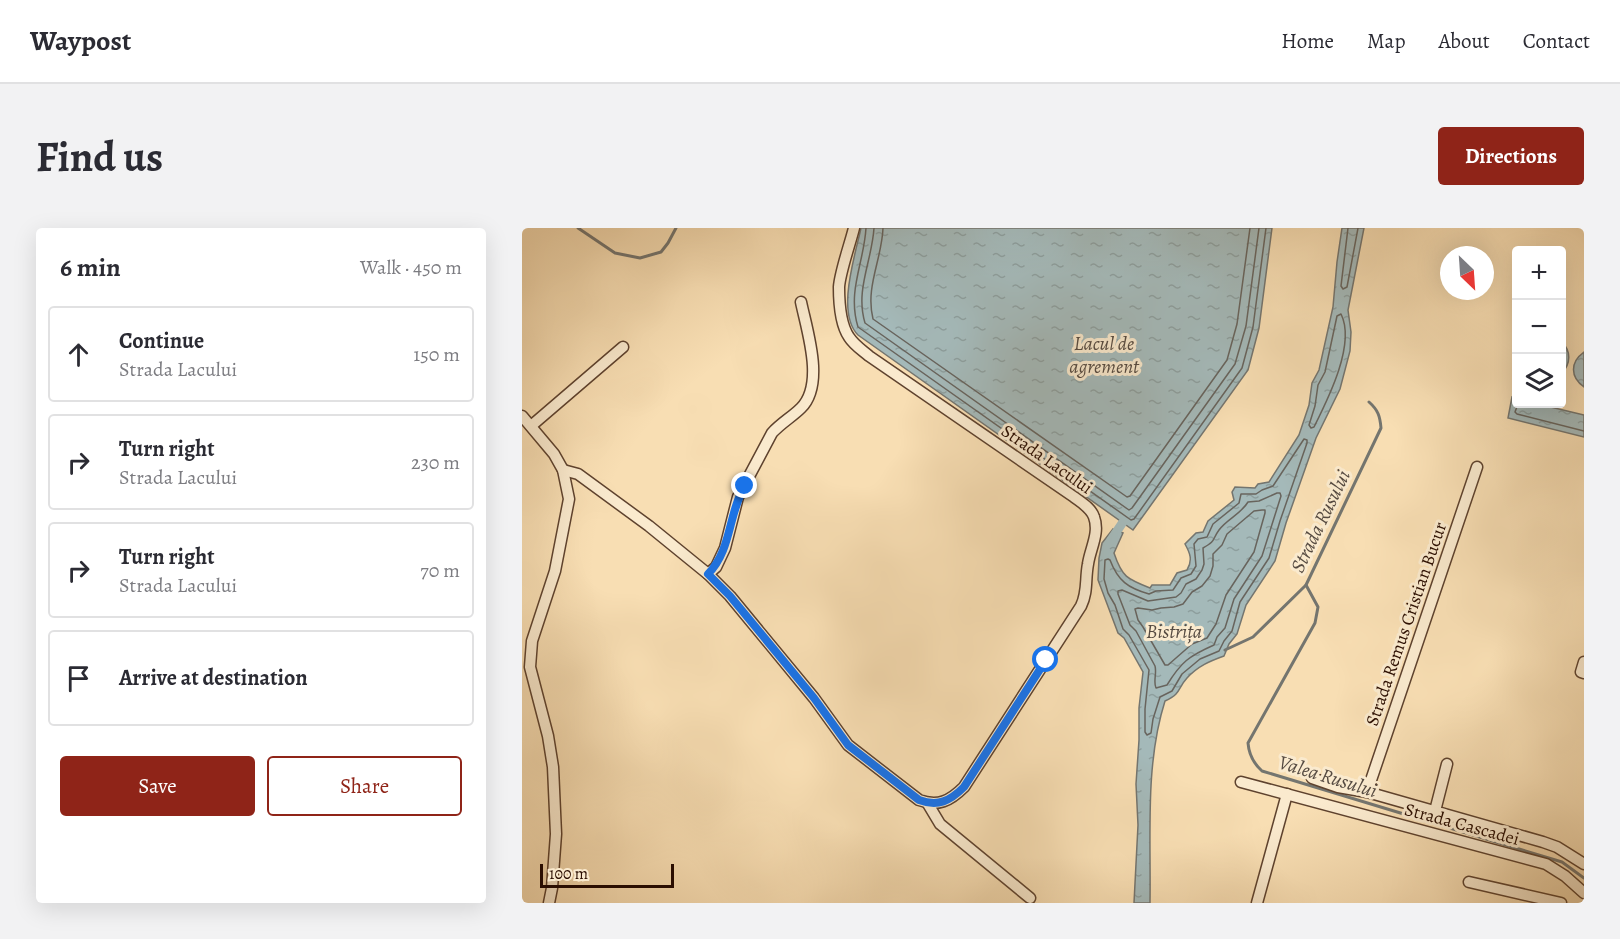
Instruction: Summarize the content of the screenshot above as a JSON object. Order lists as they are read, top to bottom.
{
  "streets": {
    "street": ["Strada Lacului", "Strada Remus Cristian Bucur", "Strada Cascadei"]
  },
  "water": [
    "Lacul de agrement",
    "Strada Rusului",
    "Bistrița",
    "Valea Rusului"
  ],
  "scale_bar": "100 m",
  "north": "bottom right",
  "page": {
    "header": "Waypost",
    "nav": [
      "Home",
      "Map",
      "About",
      "Contact"
    ],
    "buttons": [
      "Directions",
      ["Save", "Share"]
    ],
    "title": "Find us",
    "heading": ["6 min", "Walk · 450 m"],
    "map_buttons": ["+", "−"],
    "list": [
      ["Continue", "Strada Lacului", "150 m"],
      ["Turn right", "Strada Lacului", "230 m"],
      ["Turn right", "Strada Lacului", "70 m"],
      "Arrive at destination"
    ],
    "scale": "100 m"
  }
}
